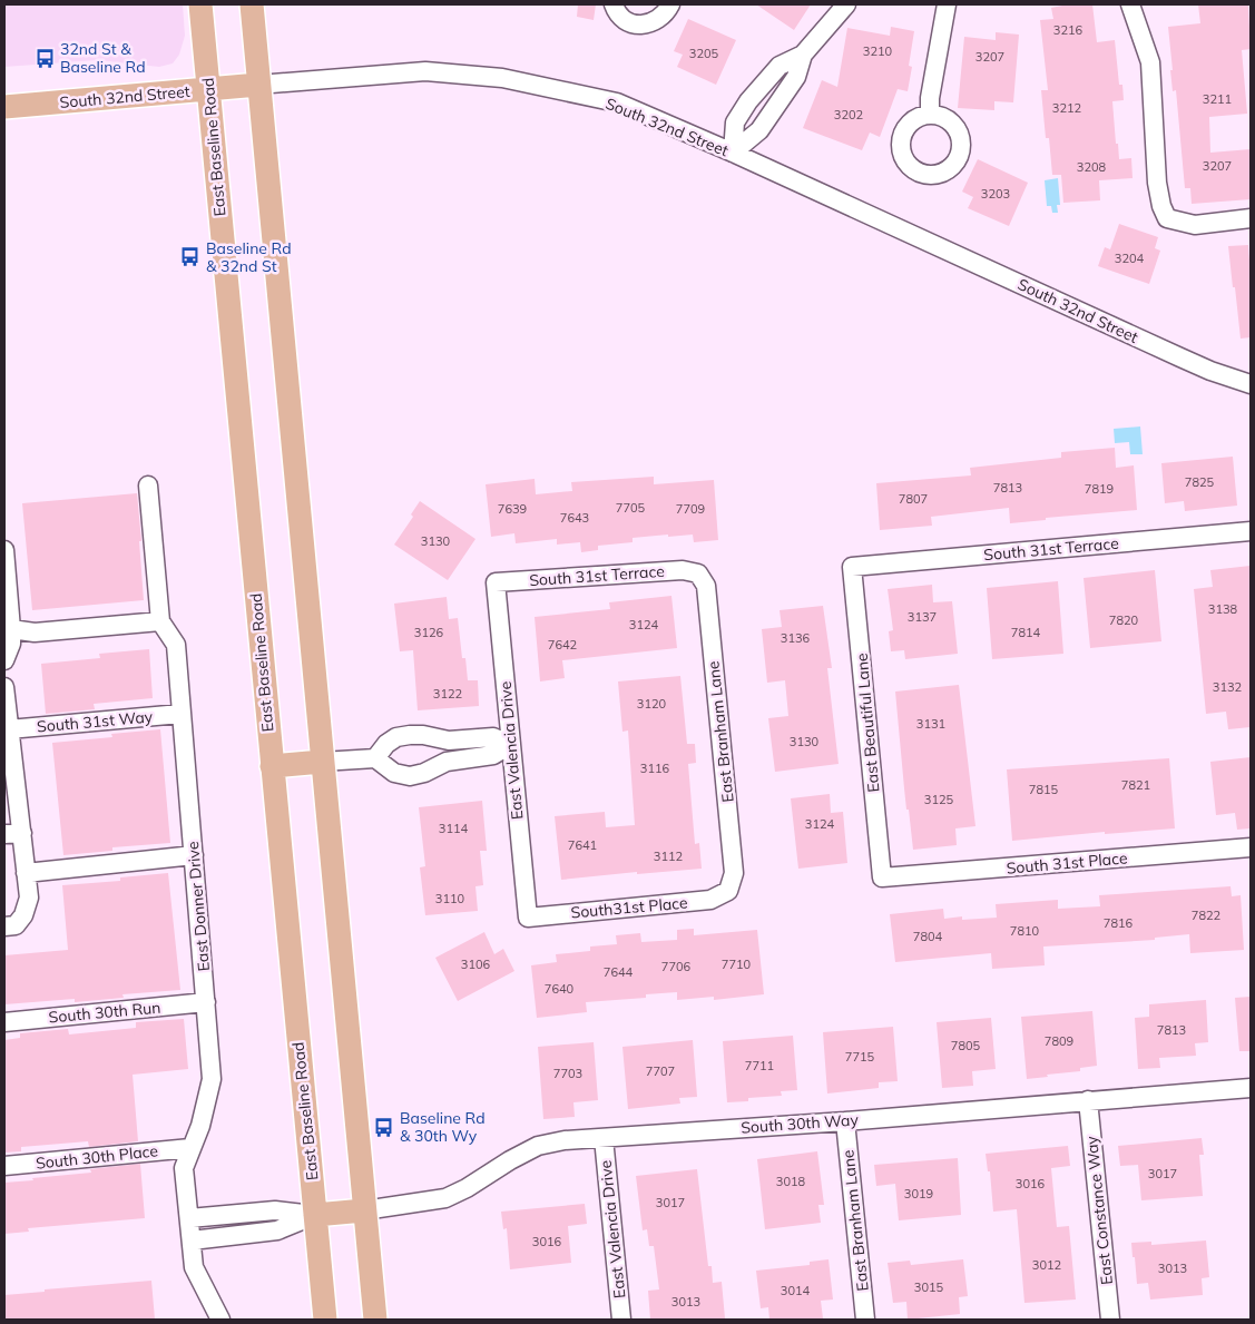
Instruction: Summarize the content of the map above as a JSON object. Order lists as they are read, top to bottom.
{
  "streets": {
    "main road": ["South 32nd Street", "East Baseline Road"],
    "street": [
      "South 31st Terrace",
      "South 31st Way",
      "East Beautiful Lane",
      "East Branham Lane",
      "East Valencia Drive",
      "South 31st Place",
      "East Donner Drive",
      "South31st Place",
      "South 30th Run",
      "South 30th Way",
      "South 30th Place",
      "East Constance Way"
    ]
  },
  "crossings": [
    ["South 32nd Street", "East Baseline Road"],
    ["South 31st Terrace", "East Beautiful Lane"],
    ["South 31st Terrace", "East Branham Lane"],
    ["South 31st Terrace", "East Valencia Drive"],
    ["South 31st Way", "East Donner Drive"],
    ["East Beautiful Lane", "South 31st Place"],
    ["East Branham Lane", "South31st Place"],
    ["East Branham Lane", "South 30th Way"],
    ["East Valencia Drive", "South31st Place"],
    ["East Valencia Drive", "South 30th Way"],
    ["East Donner Drive", "South 30th Run"],
    ["East Donner Drive", "South 30th Place"],
    ["South 30th Way", "East Constance Way"]
  ],
  "places": {
    "bus stop": ["32nd St & Baseline Rd", "Baseline Rd & 32nd St", "Baseline Rd & 30th Wy"]
  },
  "house_numbers": [
    "3216",
    "3210",
    "3205",
    "3207",
    "3211",
    "3212",
    "3202",
    "3207",
    "3208",
    "3203",
    "3204",
    "7825",
    "7813",
    "7819",
    "7807",
    "7705",
    "7639",
    "7709",
    "7643",
    "3130",
    "3138",
    "3137",
    "7820",
    "3124",
    "3126",
    "7814",
    "3136",
    "7642",
    "3132",
    "3122",
    "3120",
    "3131",
    "3130",
    "3116",
    "7821",
    "7815",
    "3125",
    "3124",
    "3114",
    "7641",
    "3112",
    "3110",
    "7822",
    "7816",
    "7810",
    "7804",
    "3106",
    "7710",
    "7706",
    "7644",
    "7640",
    "7813",
    "7809",
    "7805",
    "7715",
    "7711",
    "7707",
    "7703",
    "3017",
    "3018",
    "3016",
    "3019",
    "3017",
    "3016",
    "3012",
    "3013",
    "3015",
    "3014",
    "3013"
  ]
}
